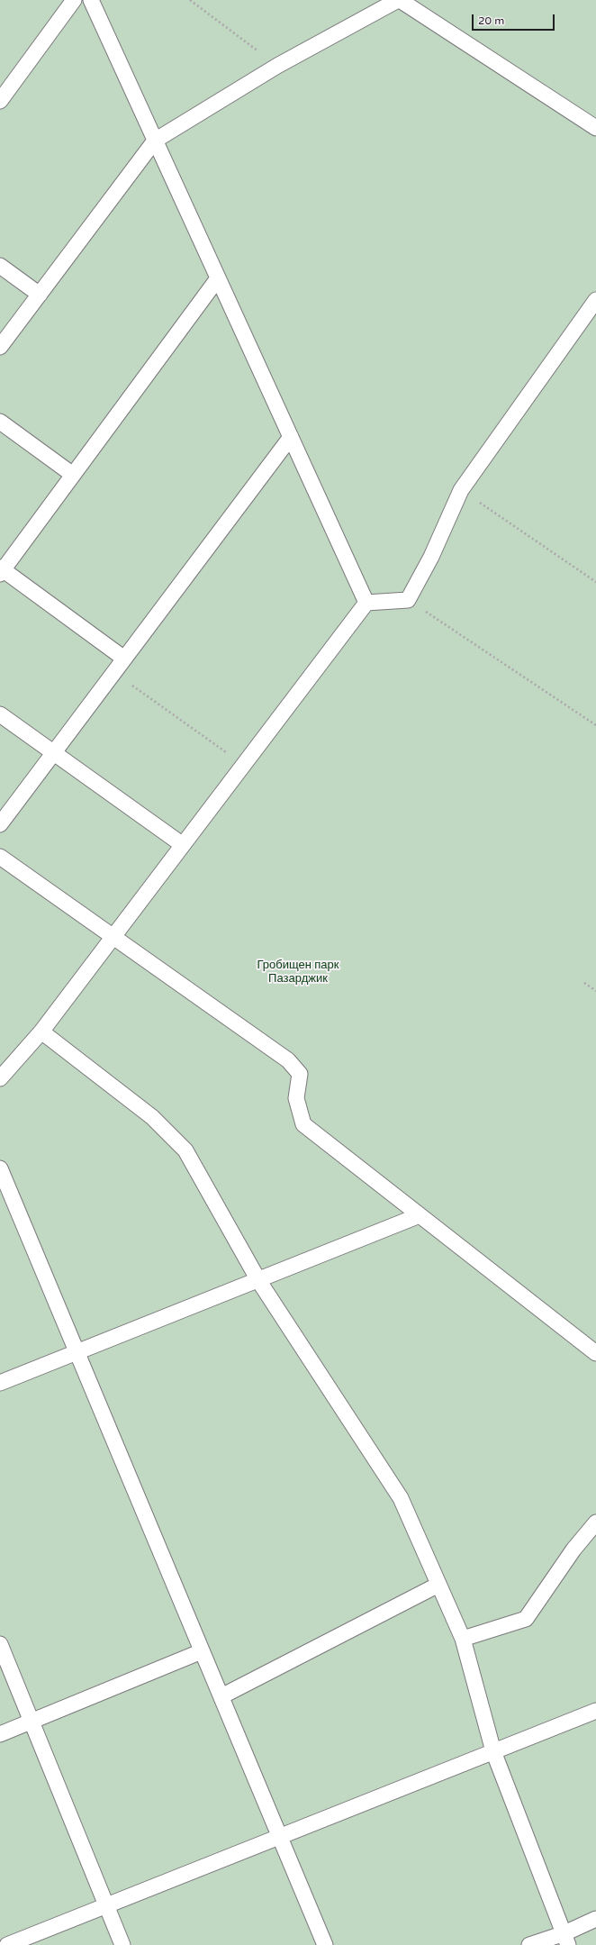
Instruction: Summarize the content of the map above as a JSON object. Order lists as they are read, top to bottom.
{
  "parks": ["Гробищен парк Пазарджик"],
  "scale_bar": "20 m"
}
